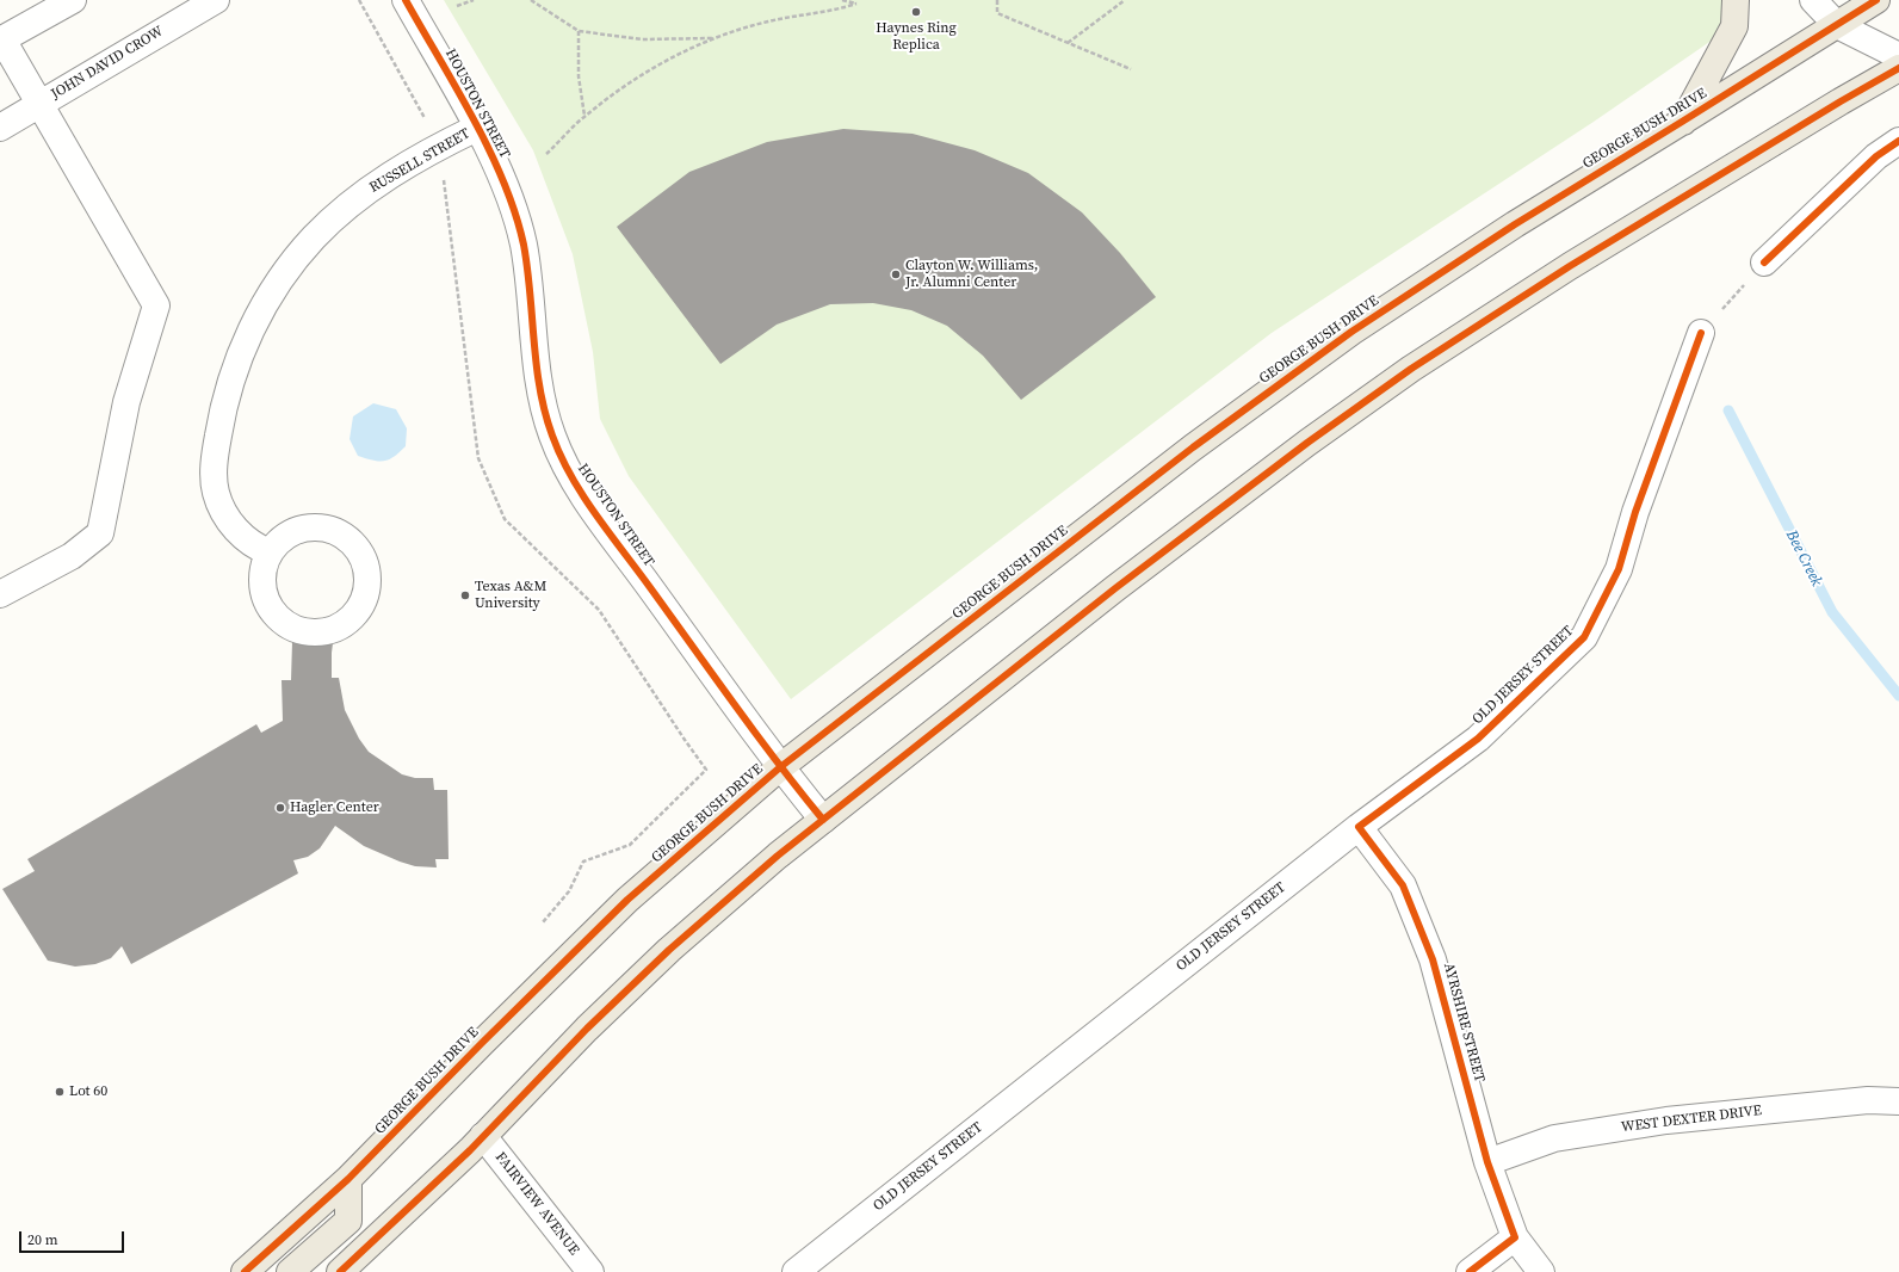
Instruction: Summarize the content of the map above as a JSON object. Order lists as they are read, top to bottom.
{
  "streets": {
    "main road": ["GEORGE BUSH DRIVE"],
    "street": [
      "JOHN DAVID CROW",
      "HOUSTON STREET",
      "RUSSELL STREET",
      "OLD JERSEY STREET",
      "AYRSHIRE STREET",
      "WEST DEXTER DRIVE",
      "FAIRVIEW AVENUE"
    ]
  },
  "crossings": [
    ["HOUSTON STREET", "GEORGE BUSH DRIVE"],
    ["HOUSTON STREET", "RUSSELL STREET"],
    ["OLD JERSEY STREET", "AYRSHIRE STREET"],
    ["AYRSHIRE STREET", "WEST DEXTER DRIVE"]
  ],
  "water": ["Bee Creek"],
  "places": [
    "Haynes Ring Replica",
    "Clayton W. Williams, Jr. Alumni Center",
    "Texas A&M University",
    "Hagler Center",
    "Lot 60"
  ],
  "scale_bar": "20 m"
}
